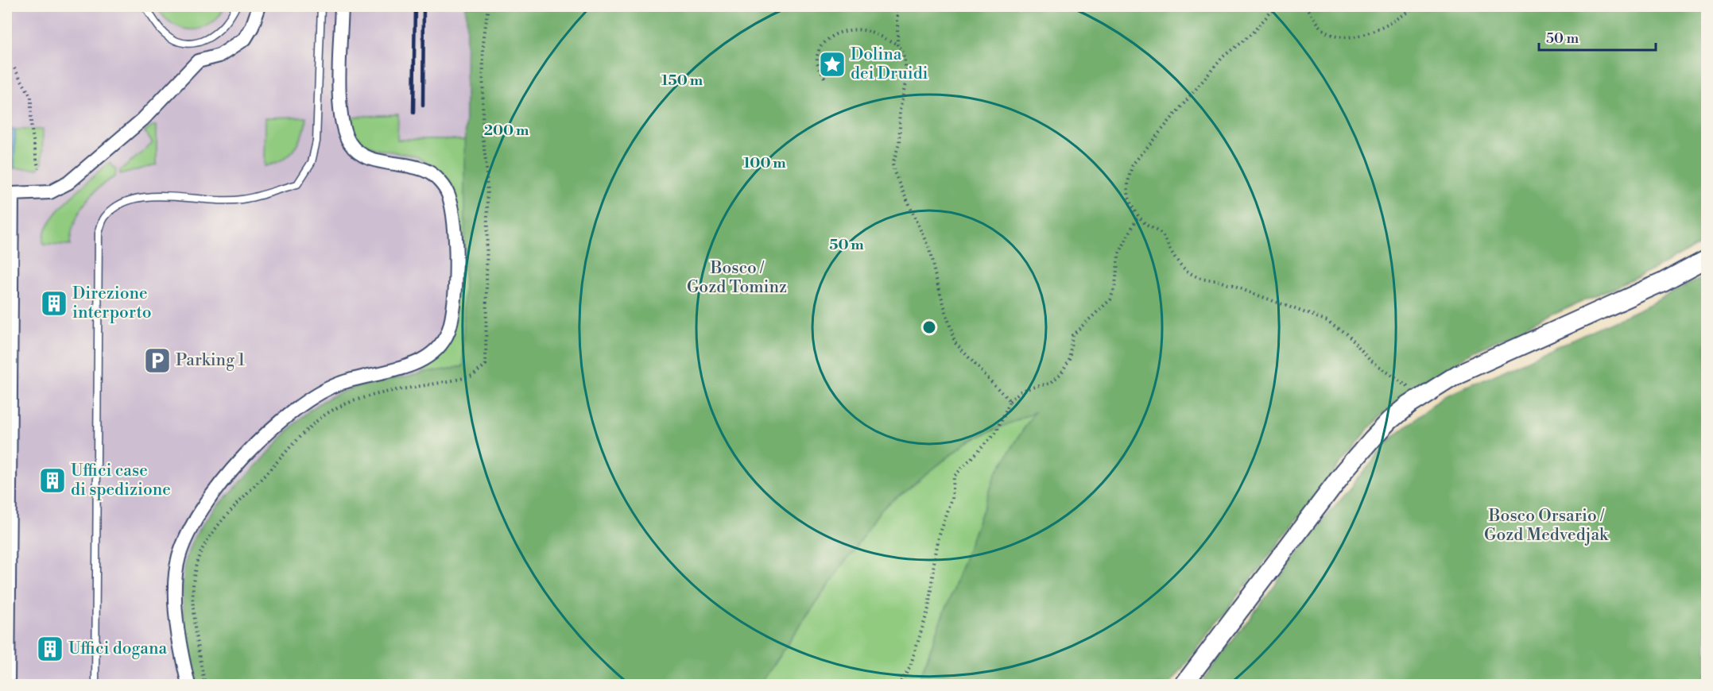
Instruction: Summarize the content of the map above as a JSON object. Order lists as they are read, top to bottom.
{
  "parks": ["Bosco / Gozd Tominz", "Bosco Orsario / Gozd Medvedjak"],
  "places": {
    "place": ["Dolina dei Druidi"],
    "building": ["Direzione interporto", "Uffici case di spedizione", "Uffici dogana"],
    "parking": ["Parking 1"]
  },
  "scale_bar": "50 m",
  "rings": [
    "150 m",
    "200 m",
    "100 m",
    "50 m"
  ]
}
